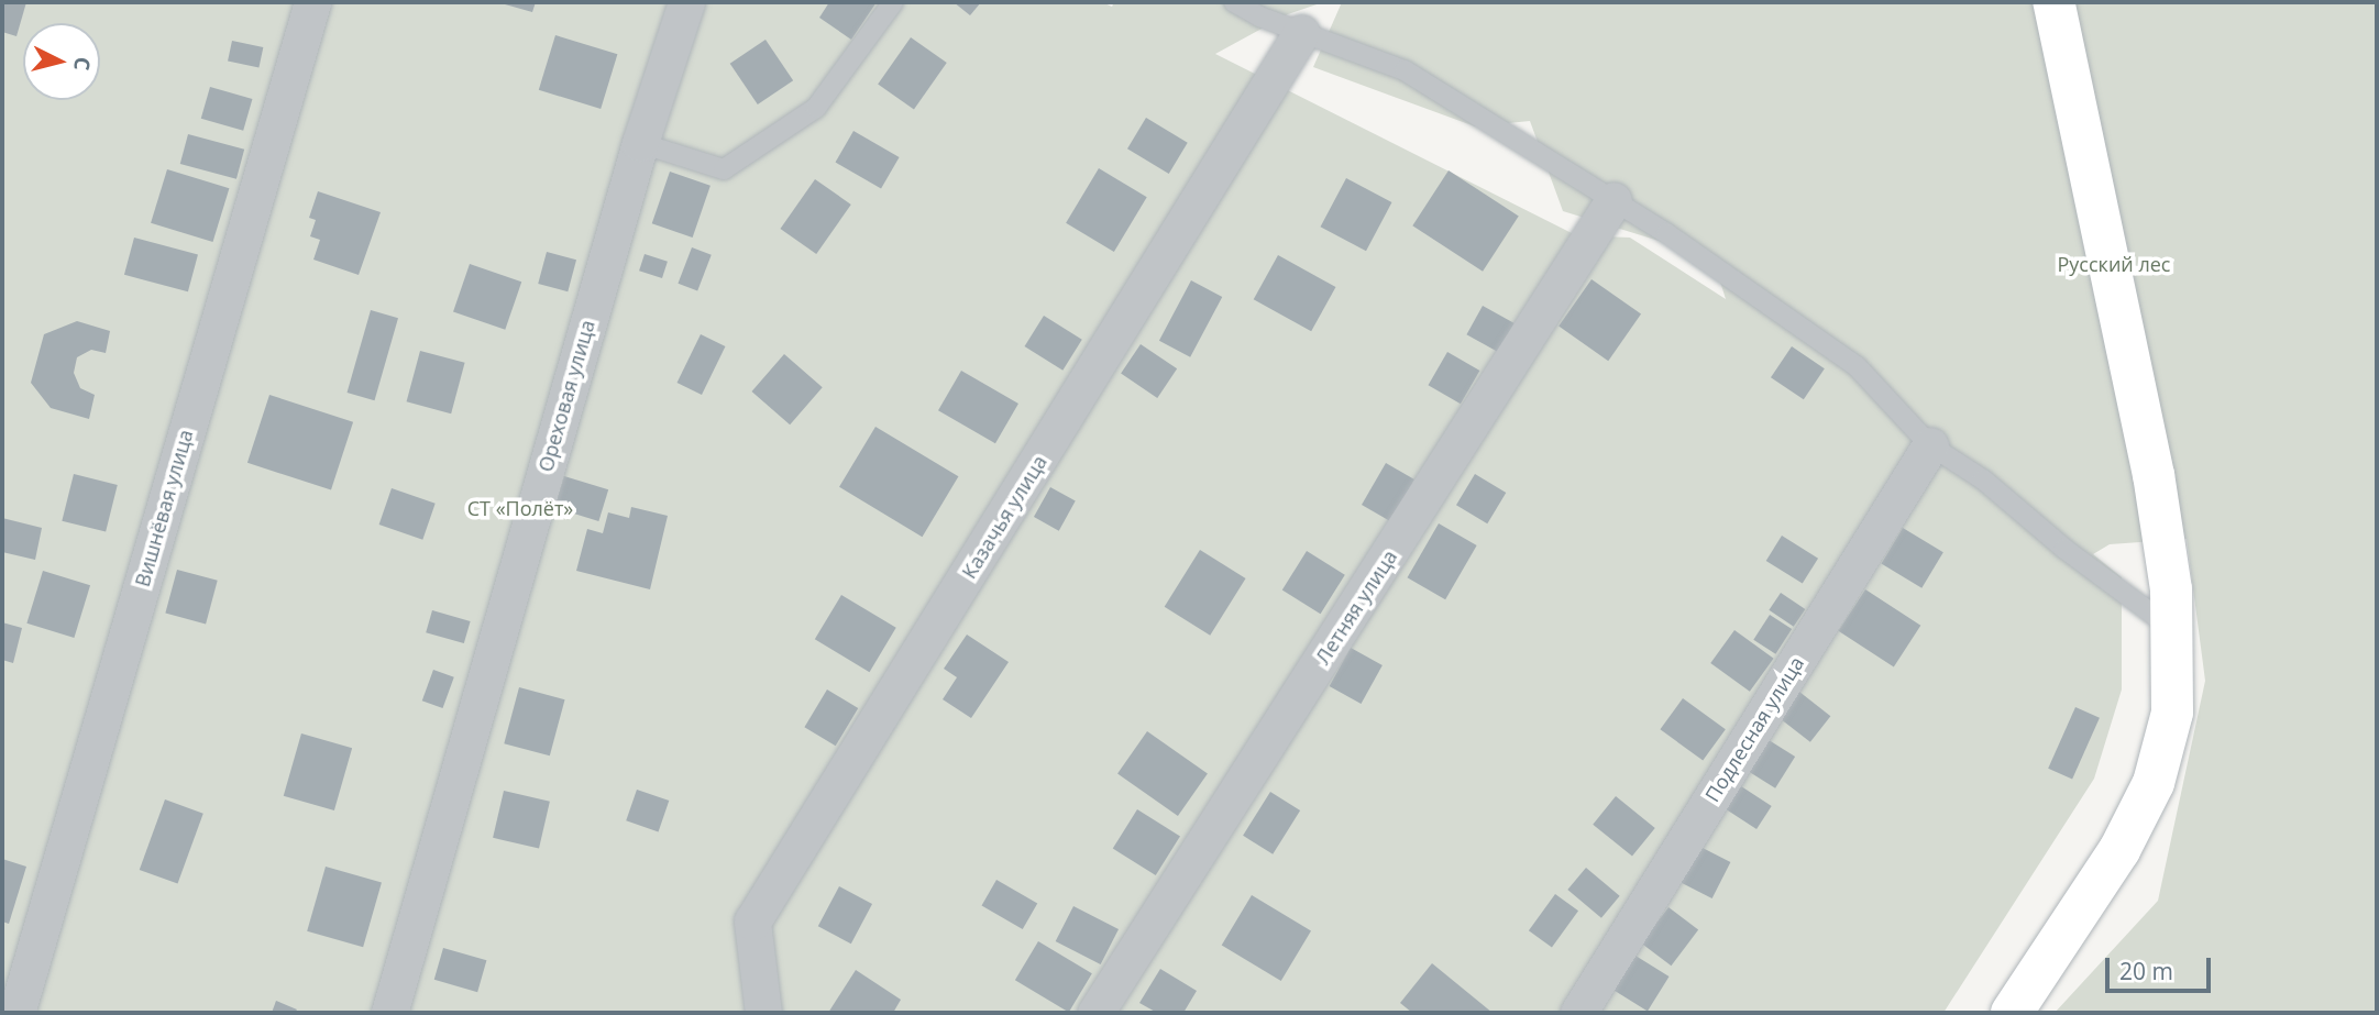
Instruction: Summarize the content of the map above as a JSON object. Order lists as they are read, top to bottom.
{
  "streets": {
    "street": [
      "Ореховая улица",
      "Вишнёвая улица",
      "Казачья улица",
      "Летняя улица",
      "Подлесная улица"
    ]
  },
  "parks": ["Русский лес", "СТ «Полёт»"],
  "scale_bar": "20 m",
  "north": "right"
}
